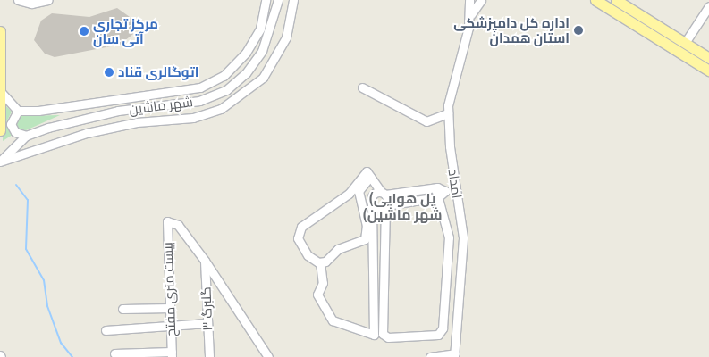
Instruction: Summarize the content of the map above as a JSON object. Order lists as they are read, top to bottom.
{
  "streets": {
    "street": [
      "شهر ماشین",
      "امداد",
      "بیست متری مفتح",
      "گلبرگ ۳"
    ]
  },
  "crossings": [
    ["بیست متری مفتح", "گلبرگ ۳"]
  ],
  "districts": ["(پل هوایی (شهر ماشین"],
  "places": ["اداره کل دامپزشکی استان همدان", "مرکز تجاری آتی سان", "اتوگالری قناد"]
}
